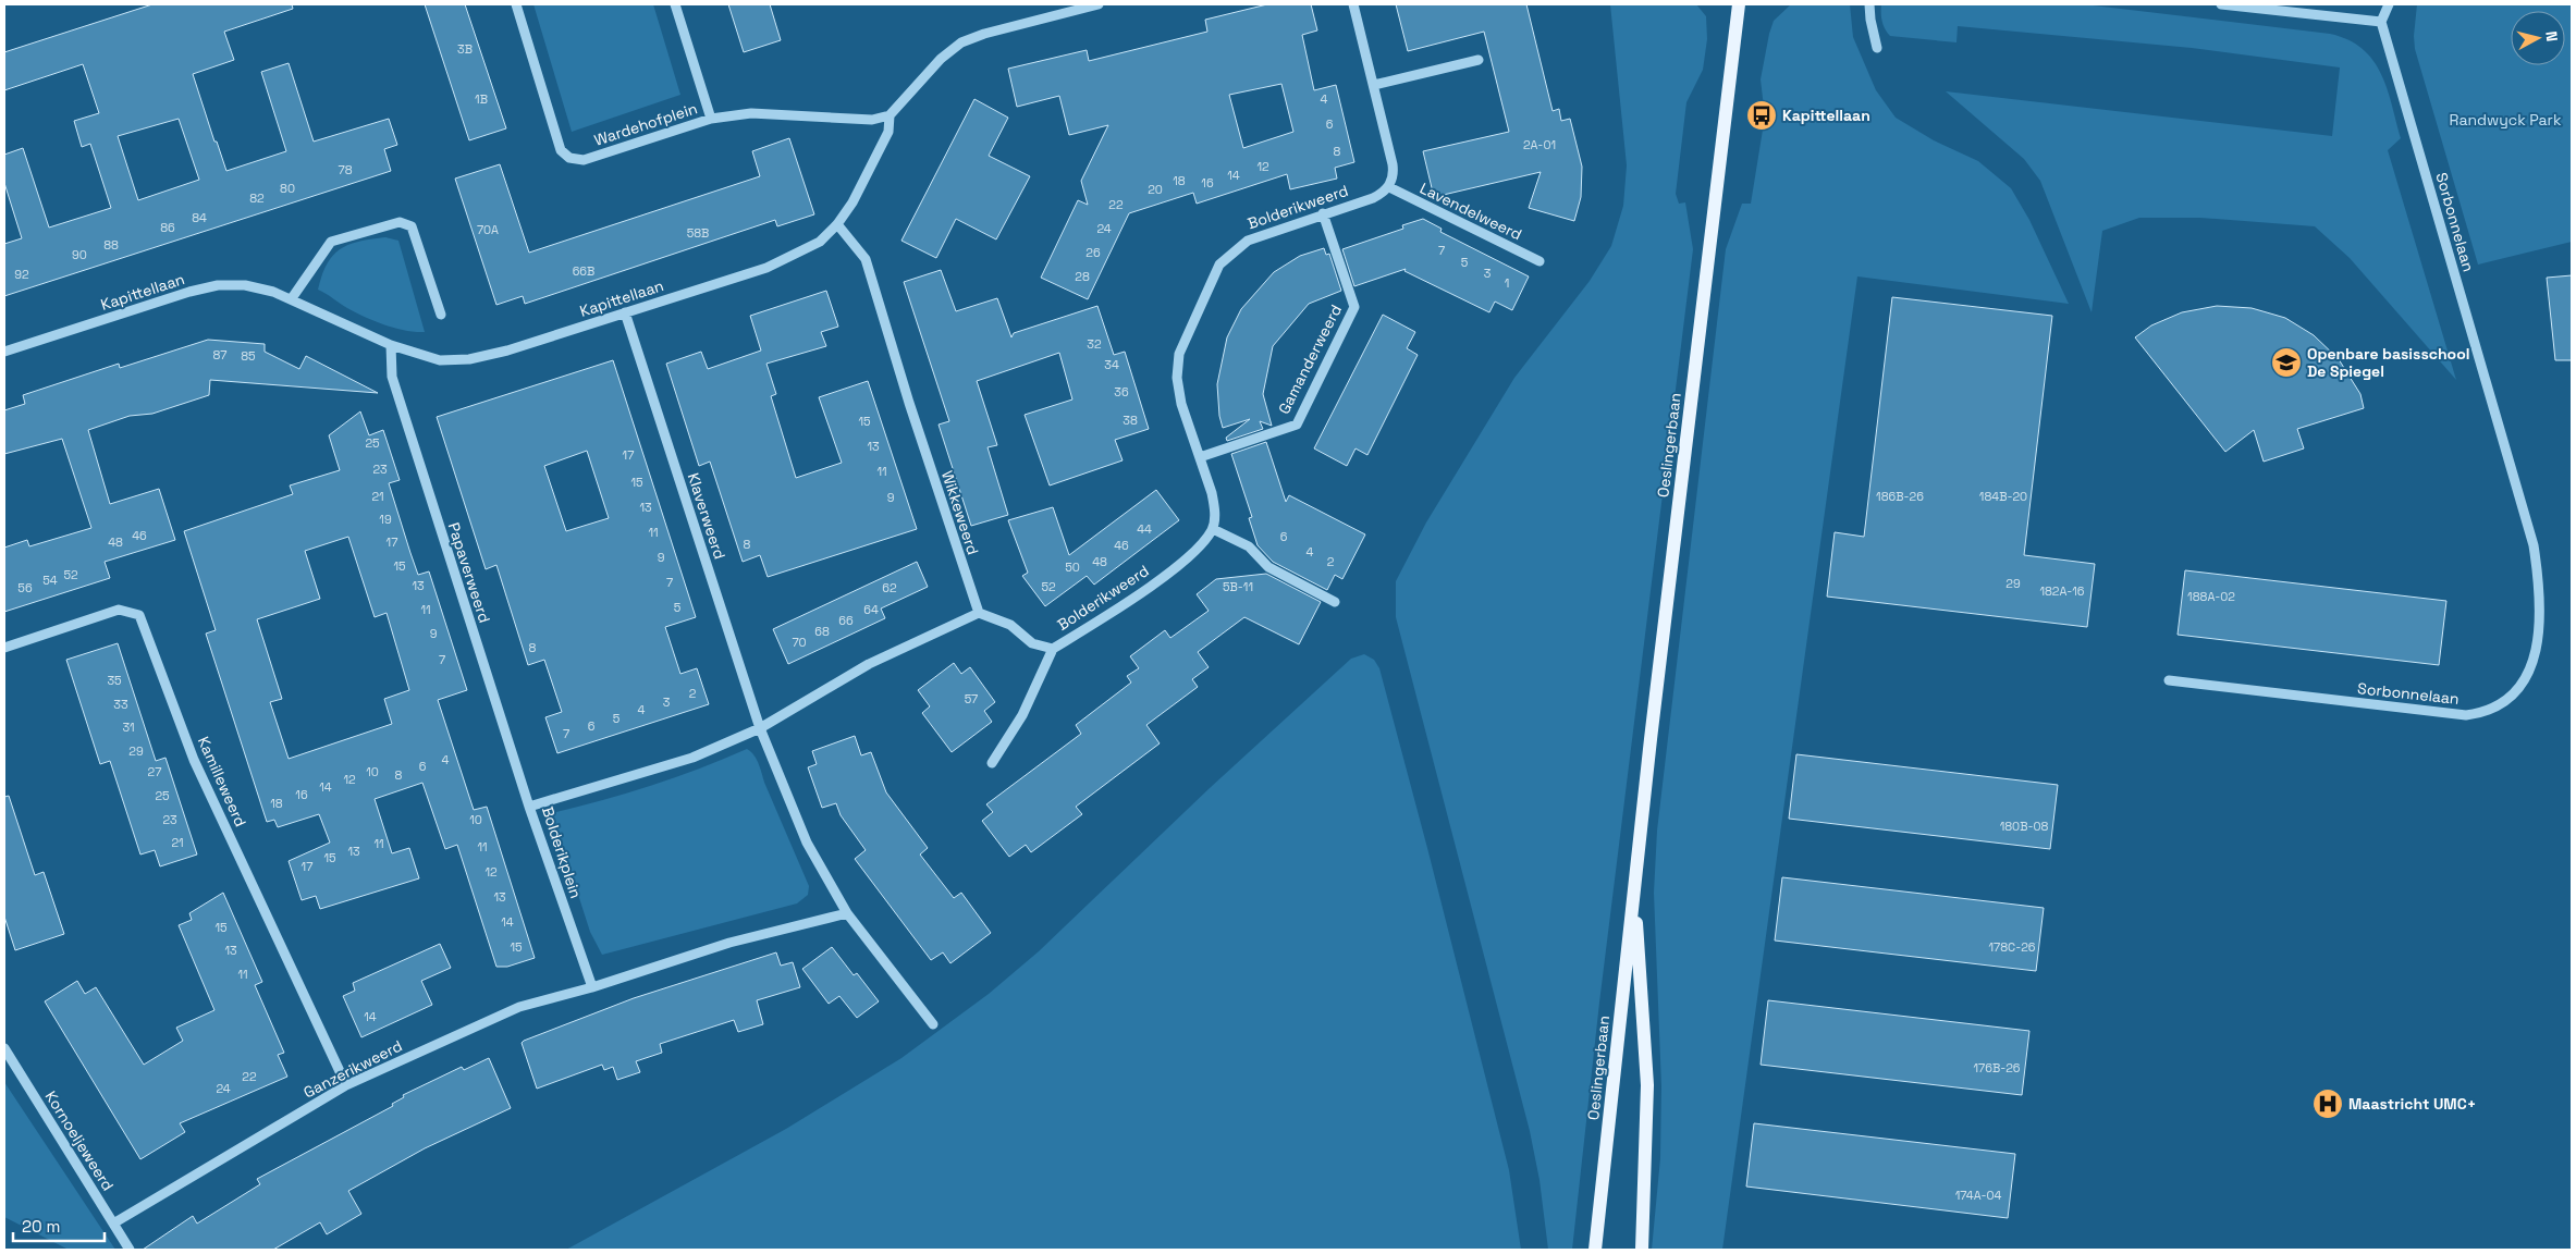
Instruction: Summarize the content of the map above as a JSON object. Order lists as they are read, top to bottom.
{
  "streets": {
    "main road": ["Oeslingerbaan"],
    "street": [
      "Wardehofplein",
      "Bolderikweerd",
      "Lavendelweerd",
      "Sorbonnelaan",
      "Kapittellaan",
      "Gamanderweerd",
      "Wikkeweerd",
      "Klaverweerd",
      "Papaverweerd",
      "Kamilleweerd",
      "Bolderikplein",
      "Ganzerikweerd",
      "Kornoeljeweerd"
    ]
  },
  "crossings": [
    ["Bolderikweerd", "Lavendelweerd"],
    ["Bolderikweerd", "Gamanderweerd"],
    ["Kapittellaan", "Wikkeweerd"],
    ["Kapittellaan", "Klaverweerd"],
    ["Kapittellaan", "Papaverweerd"],
    ["Klaverweerd", "Bolderikplein"],
    ["Papaverweerd", "Bolderikplein"],
    ["Kamilleweerd", "Ganzerikweerd"],
    ["Bolderikplein", "Ganzerikweerd"],
    ["Ganzerikweerd", "Kornoeljeweerd"]
  ],
  "parks": ["Randwyck Park"],
  "places": {
    "bus stop": ["Kapittellaan"],
    "school or university": ["Openbare basisschool De Spiegel"],
    "hospital": ["Maastricht UMC+"]
  },
  "house_numbers": [
    "3B",
    "1B",
    "4",
    "6",
    "2A-01",
    "8",
    "12",
    "78",
    "14",
    "18",
    "16",
    "80",
    "20",
    "82",
    "22",
    "84",
    "86",
    "24",
    "70A",
    "58B",
    "88",
    "7",
    "26",
    "90",
    "5",
    "66B",
    "3",
    "92",
    "28",
    "1",
    "32",
    "87",
    "85",
    "34",
    "36",
    "38",
    "15",
    "25",
    "13",
    "17",
    "23",
    "11",
    "15",
    "21",
    "186B-26",
    "184B-20",
    "9",
    "13",
    "19",
    "44",
    "11",
    "46",
    "6",
    "48",
    "17",
    "8",
    "46",
    "4",
    "9",
    "48",
    "2",
    "15",
    "50",
    "52",
    "54",
    "7",
    "29",
    "13",
    "52",
    "5B-11",
    "56",
    "62",
    "182A-16",
    "188A-02",
    "5",
    "11",
    "64",
    "66",
    "68",
    "9",
    "70",
    "8",
    "7",
    "35",
    "2",
    "57",
    "3",
    "33",
    "4",
    "5",
    "6",
    "31",
    "7",
    "29",
    "4",
    "6",
    "27",
    "10",
    "8",
    "12",
    "14",
    "16",
    "25",
    "18",
    "23",
    "10",
    "180B-08",
    "21",
    "11",
    "11",
    "13",
    "15",
    "17",
    "12",
    "13",
    "14",
    "15",
    "15",
    "178C-26",
    "13",
    "11",
    "14",
    "176B-26",
    "22",
    "24",
    "174A-04"
  ],
  "scale_bar": "20 m",
  "north": "right"
}
